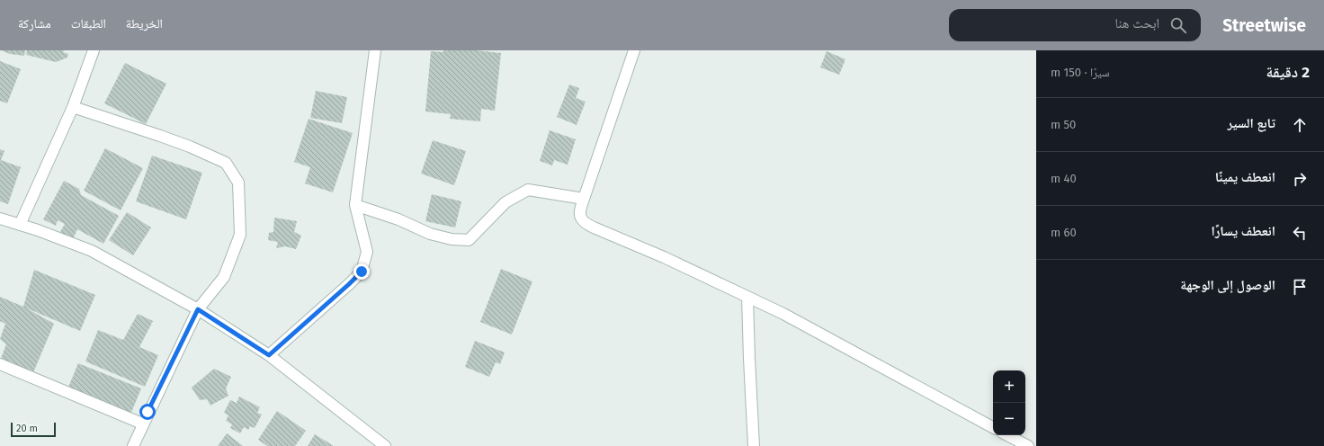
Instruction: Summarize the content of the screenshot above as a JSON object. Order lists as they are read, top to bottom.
{
  "scale_bar": "20 m",
  "page": {
    "header": "Streetwise",
    "search": "ابحث هنا",
    "nav": ["الخريطة", "الطبقات", "مشاركة"],
    "heading": ["2 دقيقة", "سيرًا · 150 m"],
    "list": [
      ["تابع السير", "50 m"],
      ["انعطف يمينًا", "40 m"],
      ["انعطف يسارًا", "60 m"],
      "الوصول إلى الوجهة"
    ],
    "map_buttons": ["+", "−"],
    "scale": "20 m"
  }
}
